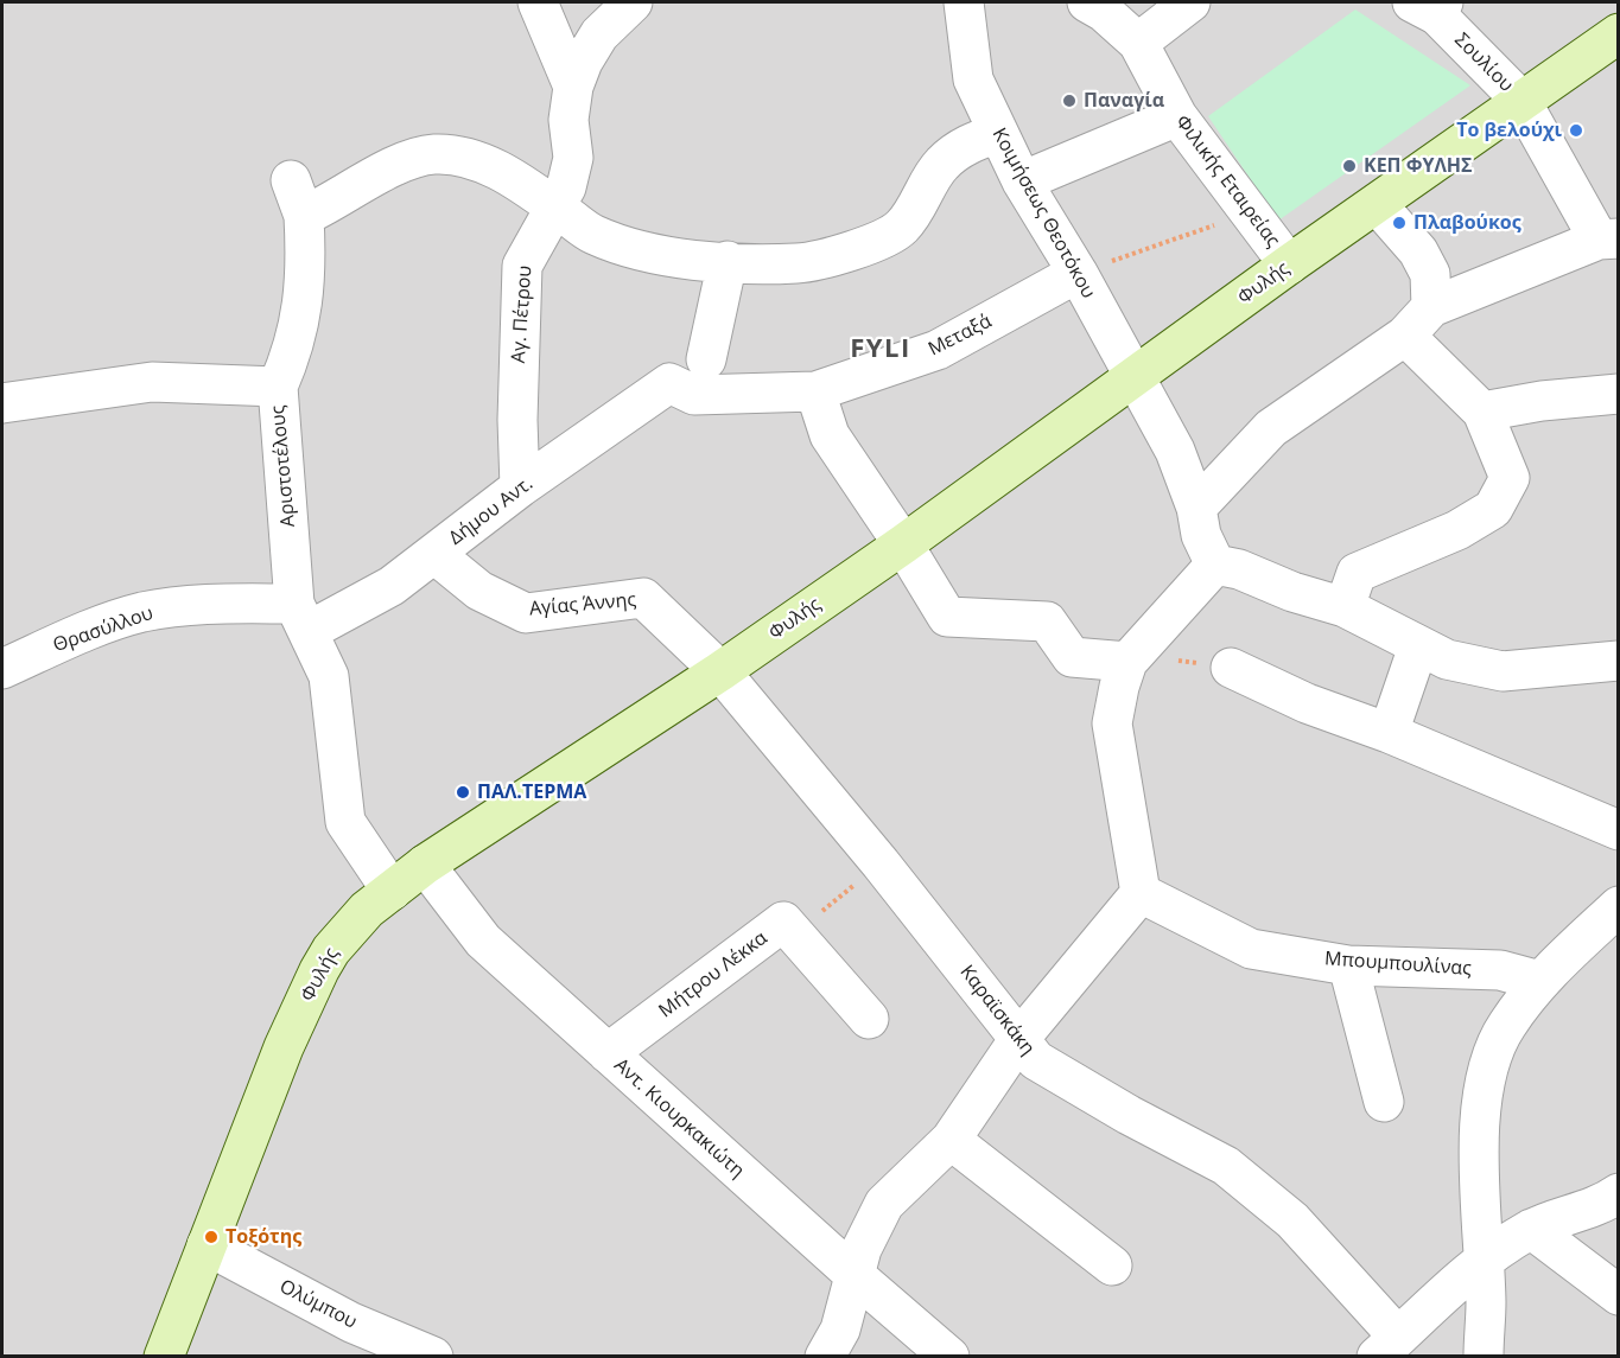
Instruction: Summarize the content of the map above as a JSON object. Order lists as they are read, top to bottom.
{
  "streets": {
    "main road": ["Φυλής"],
    "street": [
      "Σουλίου",
      "Φιλικής Εταιρείας",
      "Κοιμήσεως Θεοτόκου",
      "Αγ. Πέτρου",
      "Μεταξά",
      "Αριστοτέλους",
      "Δήμου Αντ.",
      "Αγίας Άννης",
      "Θρασύλλου",
      "Μπουμπουλίνας",
      "Μήτρου Λέκκα",
      "Καραϊσκάκη",
      "Αντ. Κιουρκακιώτη",
      "Ολύμπου"
    ]
  },
  "crossings": [
    ["Σουλίου", "Φυλής"],
    ["Φιλικής Εταιρείας", "Φυλής"],
    ["Κοιμήσεως Θεοτόκου", "Φυλής"],
    ["Κοιμήσεως Θεοτόκου", "Μεταξά"],
    ["Κοιμήσεως Θεοτόκου", "Αριστοτέλους"],
    ["Φυλής", "Αριστοτέλους"],
    ["Φυλής", "Αγίας Άννης"],
    ["Φυλής", "Καραϊσκάκη"],
    ["Φυλής", "Αντ. Κιουρκακιώτη"],
    ["Φυλής", "Ολύμπου"],
    ["Αγ. Πέτρου", "Αριστοτέλους"],
    ["Αγ. Πέτρου", "Δήμου Αντ."],
    ["Μεταξά", "Δήμου Αντ."],
    ["Αριστοτέλους", "Δήμου Αντ."],
    ["Αριστοτέλους", "Θρασύλλου"],
    ["Δήμου Αντ.", "Αγίας Άννης"],
    ["Δήμου Αντ.", "Θρασύλλου"],
    ["Αγίας Άννης", "Καραϊσκάκη"],
    ["Μήτρου Λέκκα", "Αντ. Κιουρκακιώτη"]
  ],
  "districts": ["FYLI"],
  "places": [
    "Παναγία",
    "Το βελούχι",
    "ΚΕΠ ΦΥΛΗΣ",
    "Πλαβούκος",
    "ΠΑΛ.ΤΕΡΜΑ",
    "Τοξότης"
  ]
}
